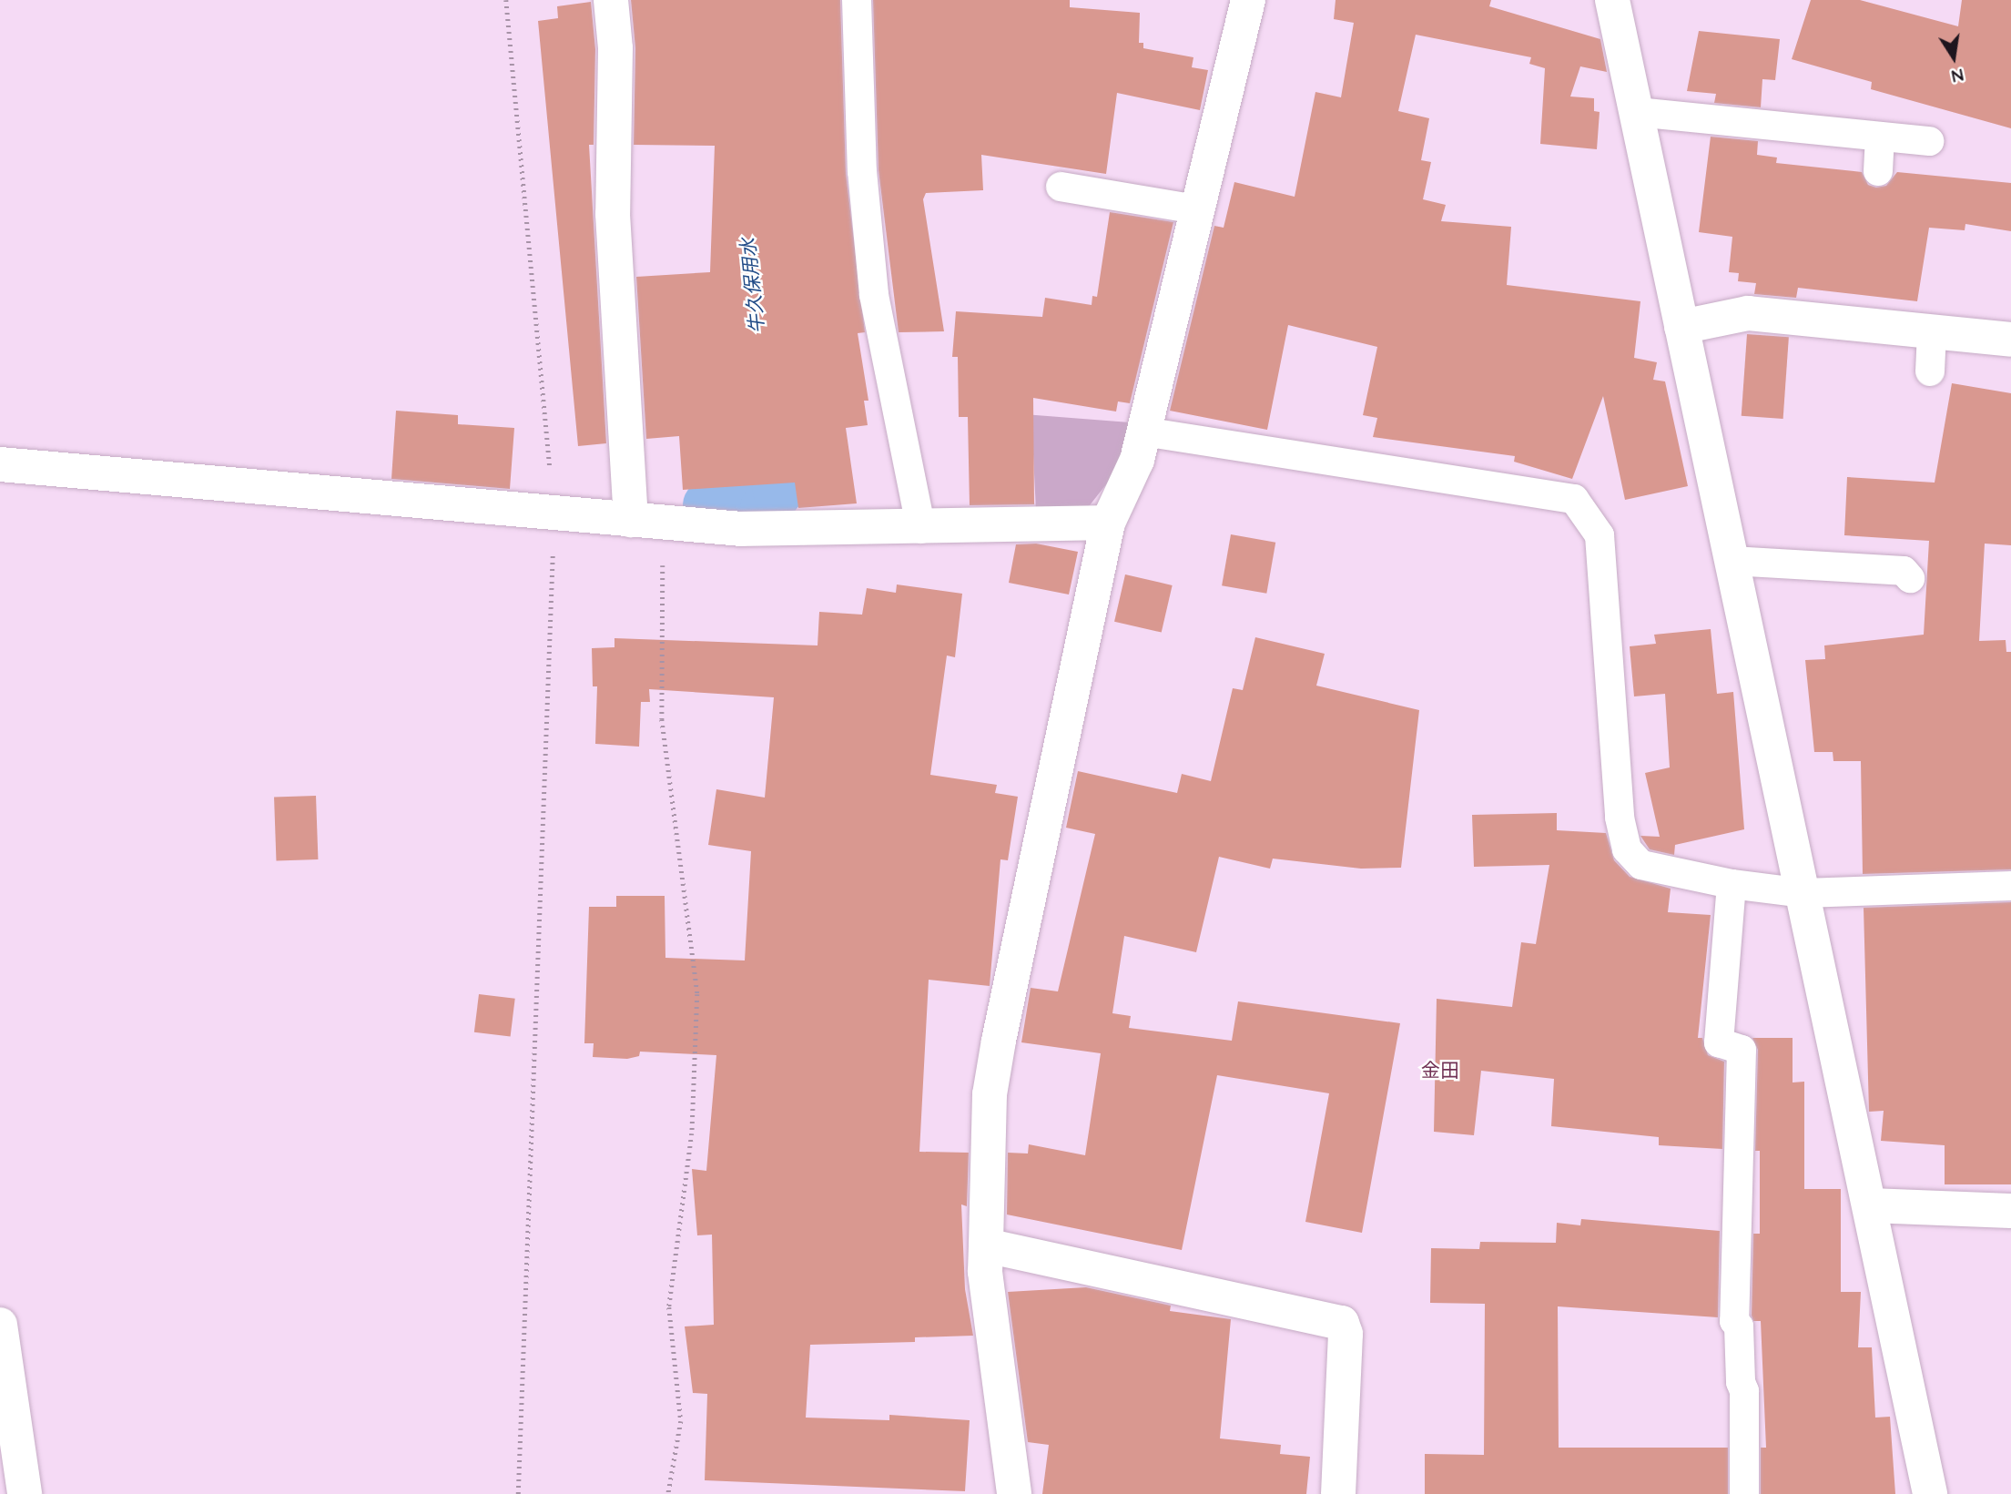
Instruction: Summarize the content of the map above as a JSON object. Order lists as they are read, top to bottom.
{
  "districts": ["金田"],
  "water": ["牛久保用水"],
  "north": "bottom"
}
